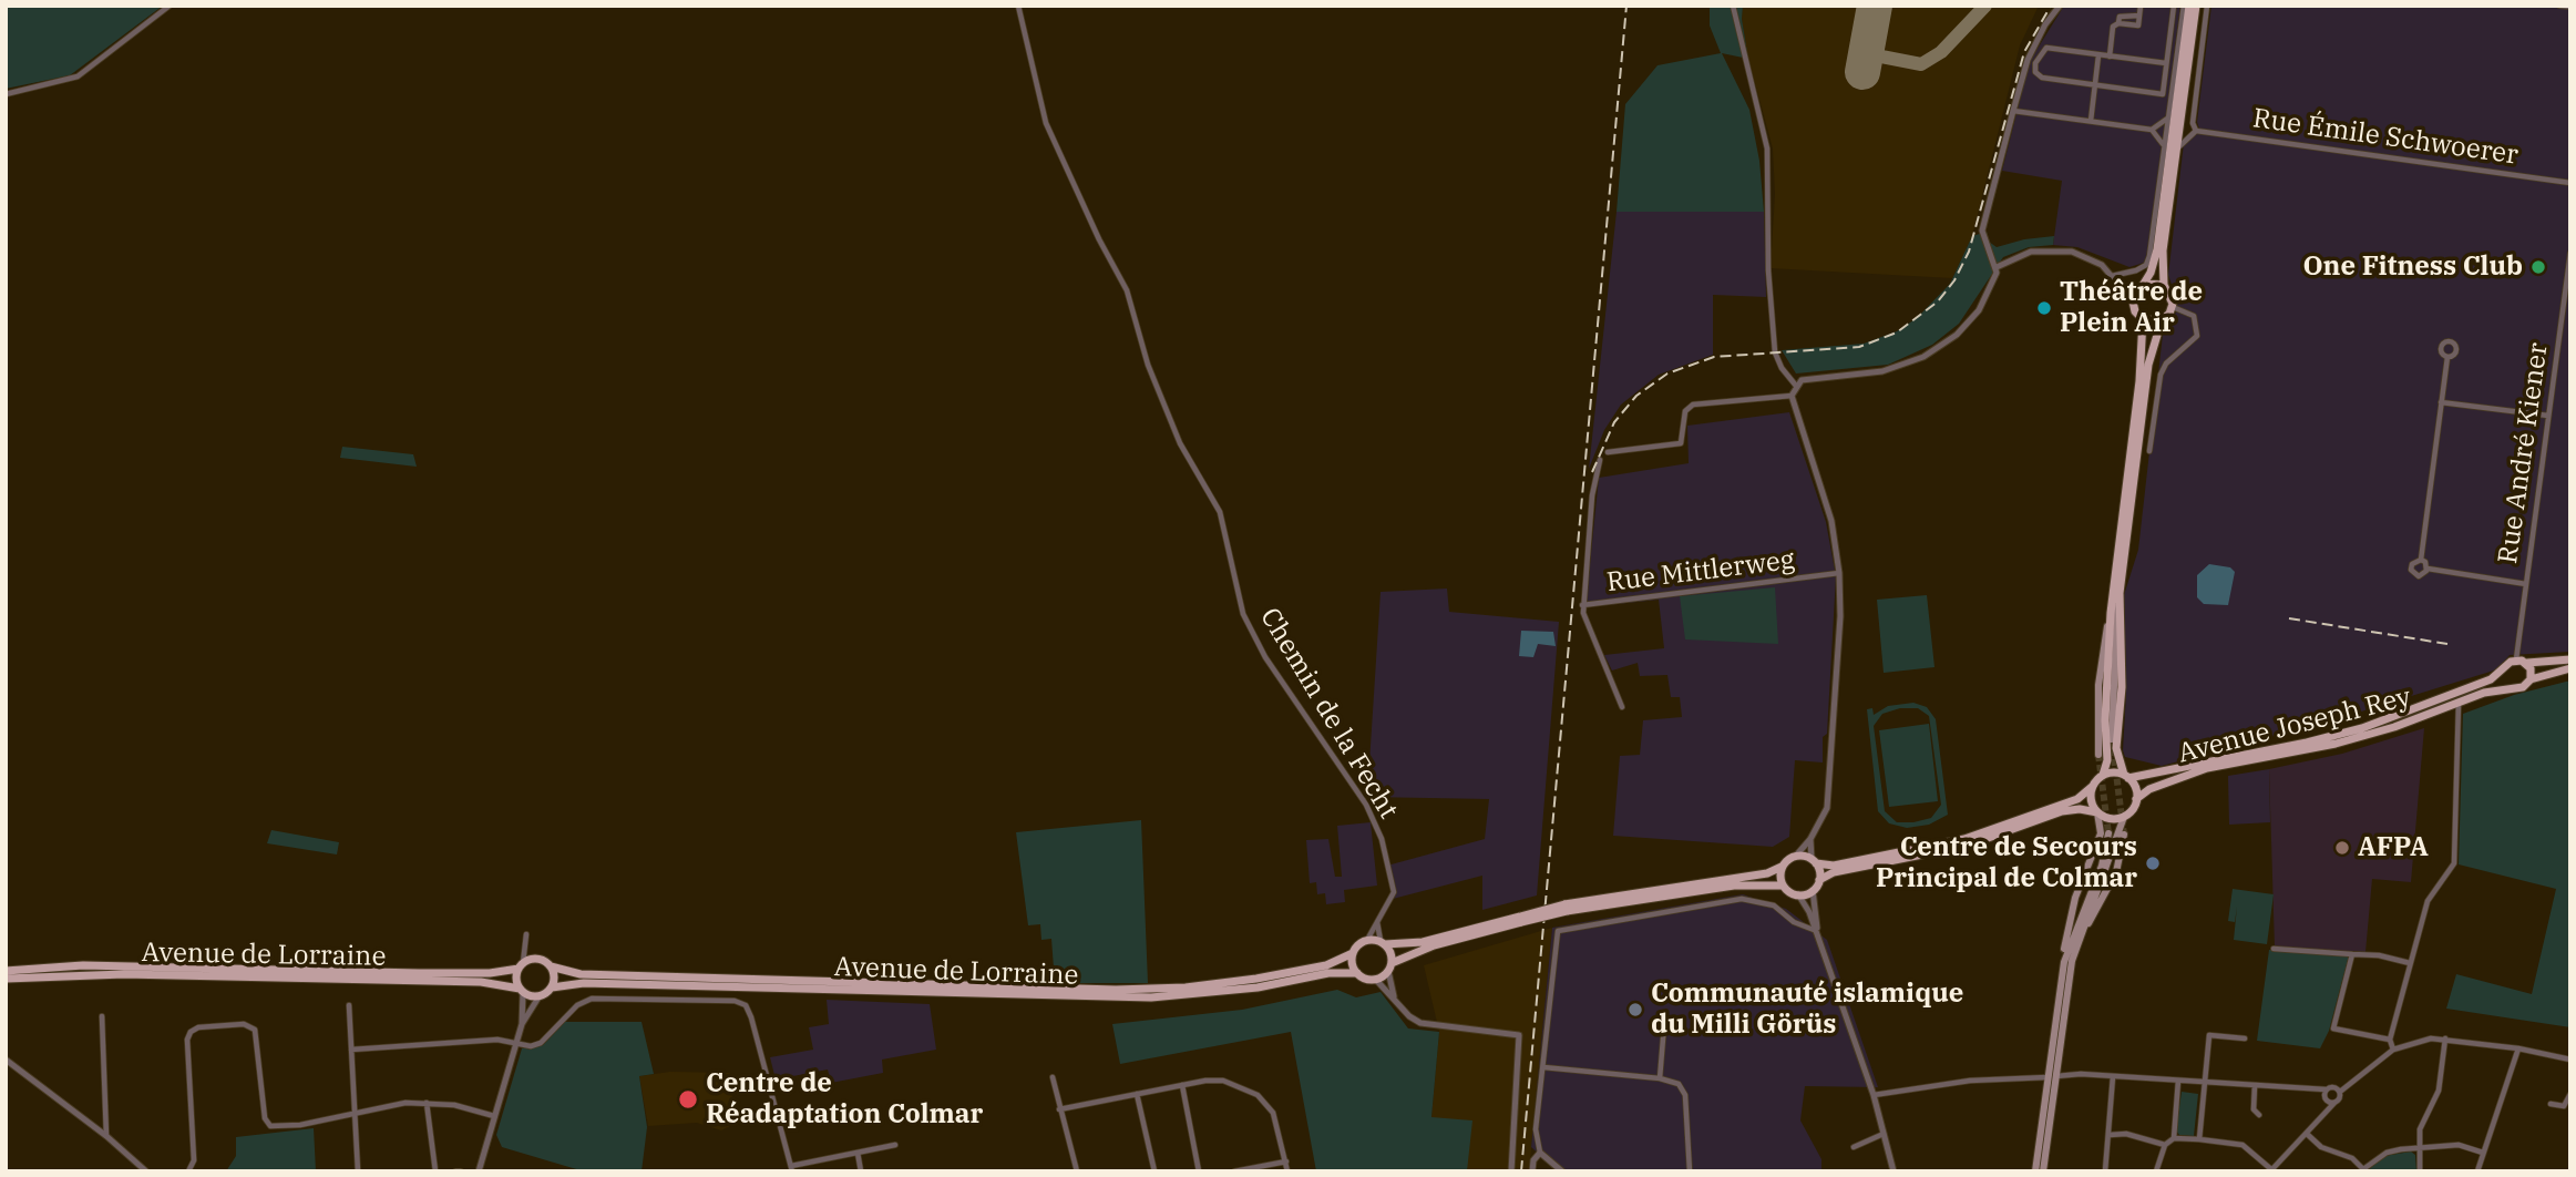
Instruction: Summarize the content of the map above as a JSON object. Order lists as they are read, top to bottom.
{
  "streets": {
    "main road": ["Avenue Joseph Rey", "Avenue de Lorraine"],
    "street": [
      "Rue Émile Schwoerer",
      "Rue André Kiener",
      "Rue Mittlerweg",
      "Chemin de la Fecht"
    ]
  },
  "crossings": [
    ["Rue André Kiener", "Avenue Joseph Rey"],
    ["Chemin de la Fecht", "Avenue de Lorraine"]
  ],
  "places": [
    "One Fitness Club",
    "Théâtre de Plein Air",
    "AFPA",
    "Centre de Secours Principal de Colmar",
    "Communauté islamique du Milli Görüs",
    "Centre de Réadaptation Colmar"
  ]
}
